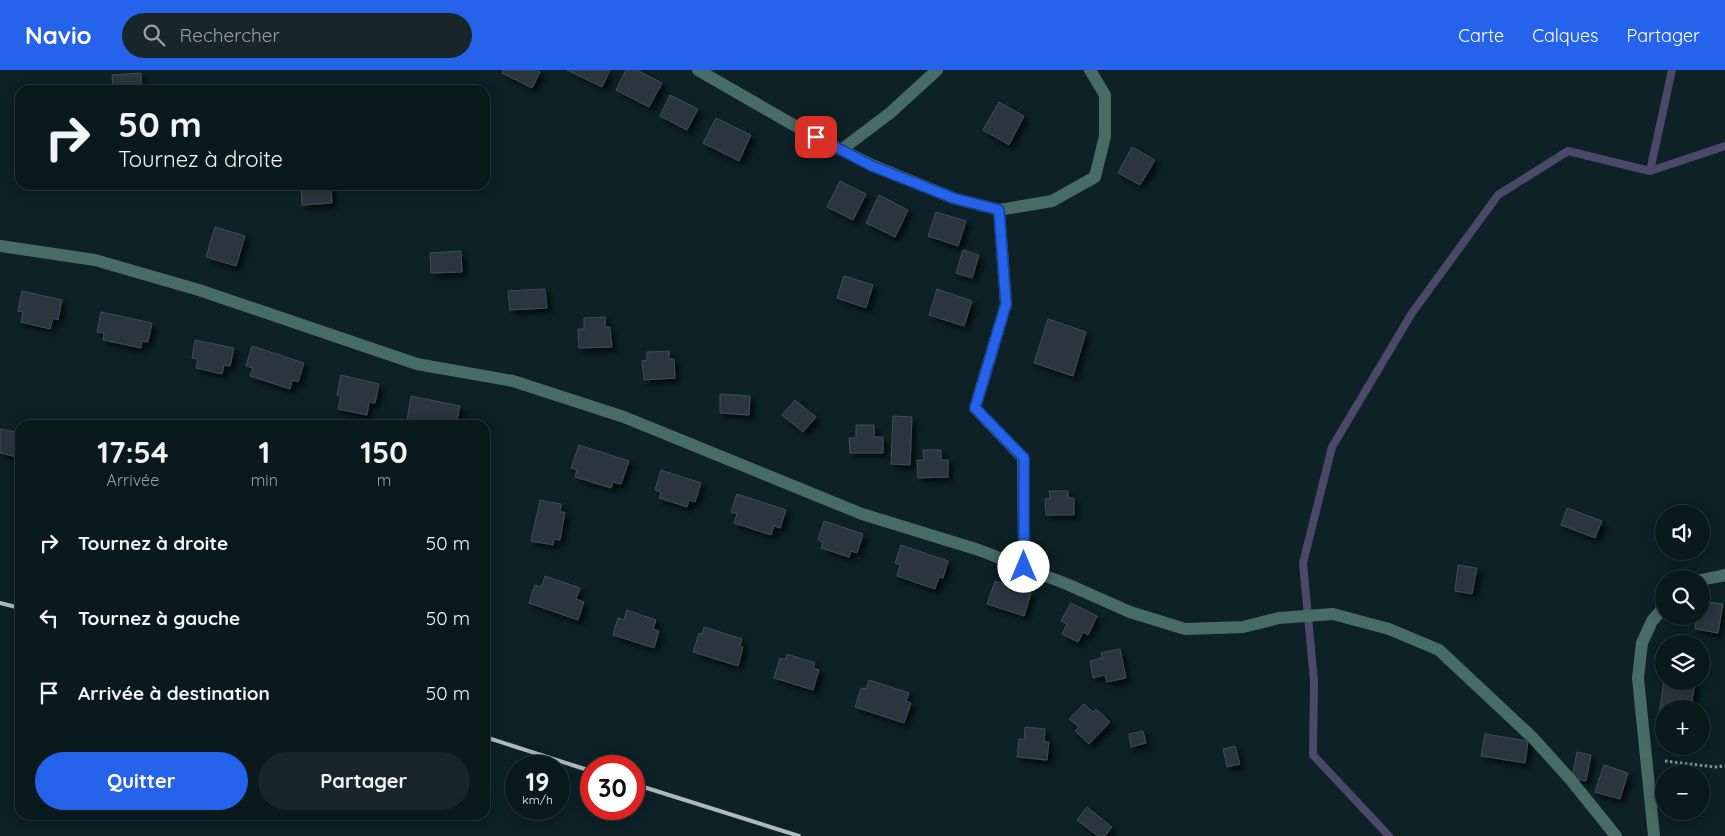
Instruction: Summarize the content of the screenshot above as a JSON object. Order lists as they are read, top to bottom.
{
  "page": {
    "header": "Navio",
    "search": "Rechercher",
    "nav": ["Carte", "Calques", "Partager"],
    "turn": ["50 m", "Tournez à droite"],
    "eta": [
      "17:54",
      "Arrivée",
      "1",
      "min",
      "150",
      "m"
    ],
    "map_buttons": ["+", "−"],
    "list": [
      {
        "name": "Tournez à droite",
        "value": "50 m"
      },
      {
        "name": "Tournez à gauche",
        "value": "50 m"
      },
      {
        "name": "Arrivée à destination",
        "value": "50 m"
      }
    ],
    "buttons": ["Quitter", "Partager"],
    "speed": "19 km/h",
    "limit": "30"
  }
}
